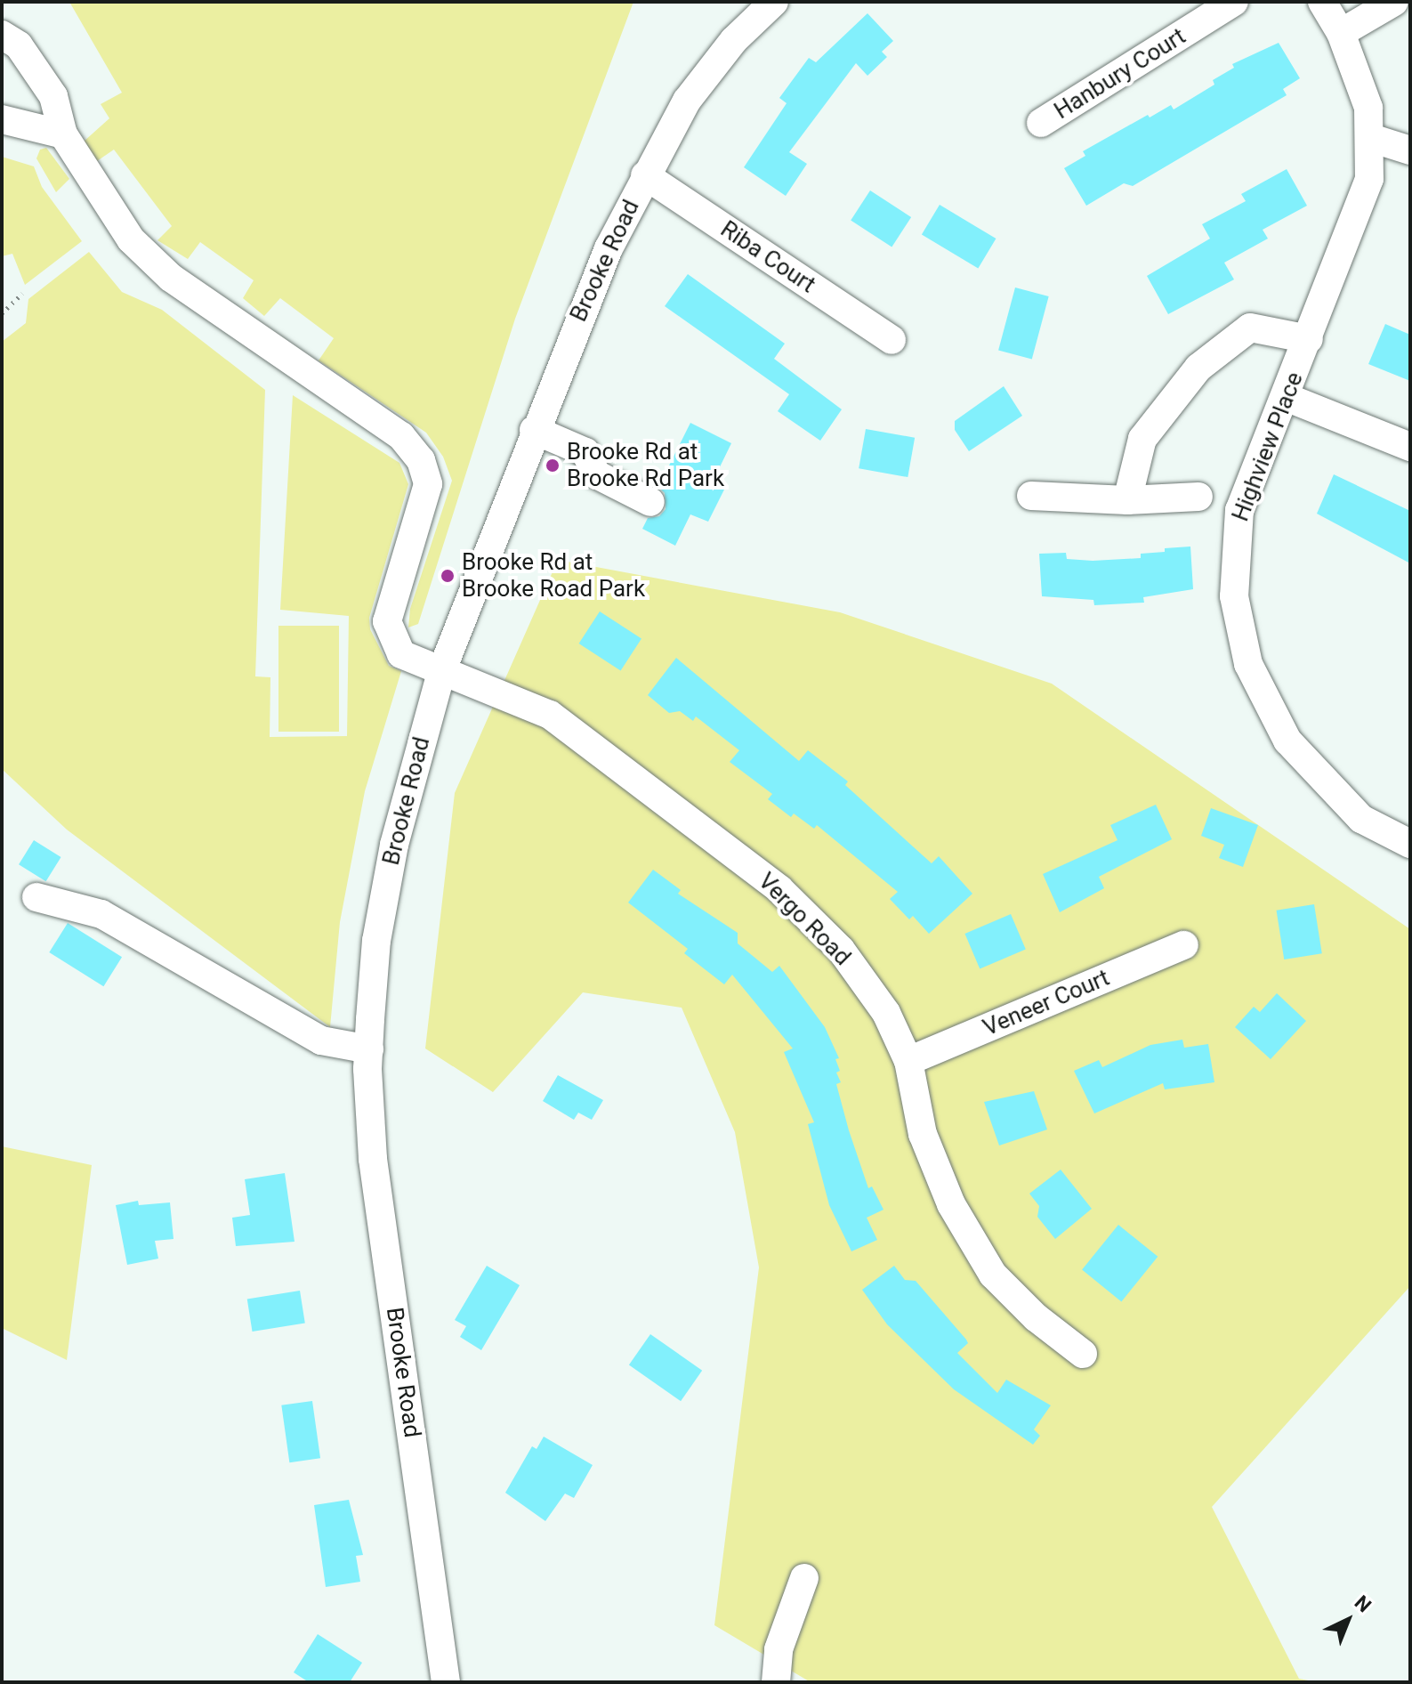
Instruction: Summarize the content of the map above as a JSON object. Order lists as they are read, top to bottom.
{
  "streets": {
    "street": [
      "Hanbury Court",
      "Riba Court",
      "Brooke Road",
      "Highview Place",
      "Vergo Road",
      "Veneer Court"
    ]
  },
  "crossings": [
    ["Riba Court", "Brooke Road"],
    ["Brooke Road", "Vergo Road"],
    ["Vergo Road", "Veneer Court"]
  ],
  "places": ["Brooke Rd at Brooke Rd Park", "Brooke Rd at Brooke Road Park"],
  "north": "top right"
}
